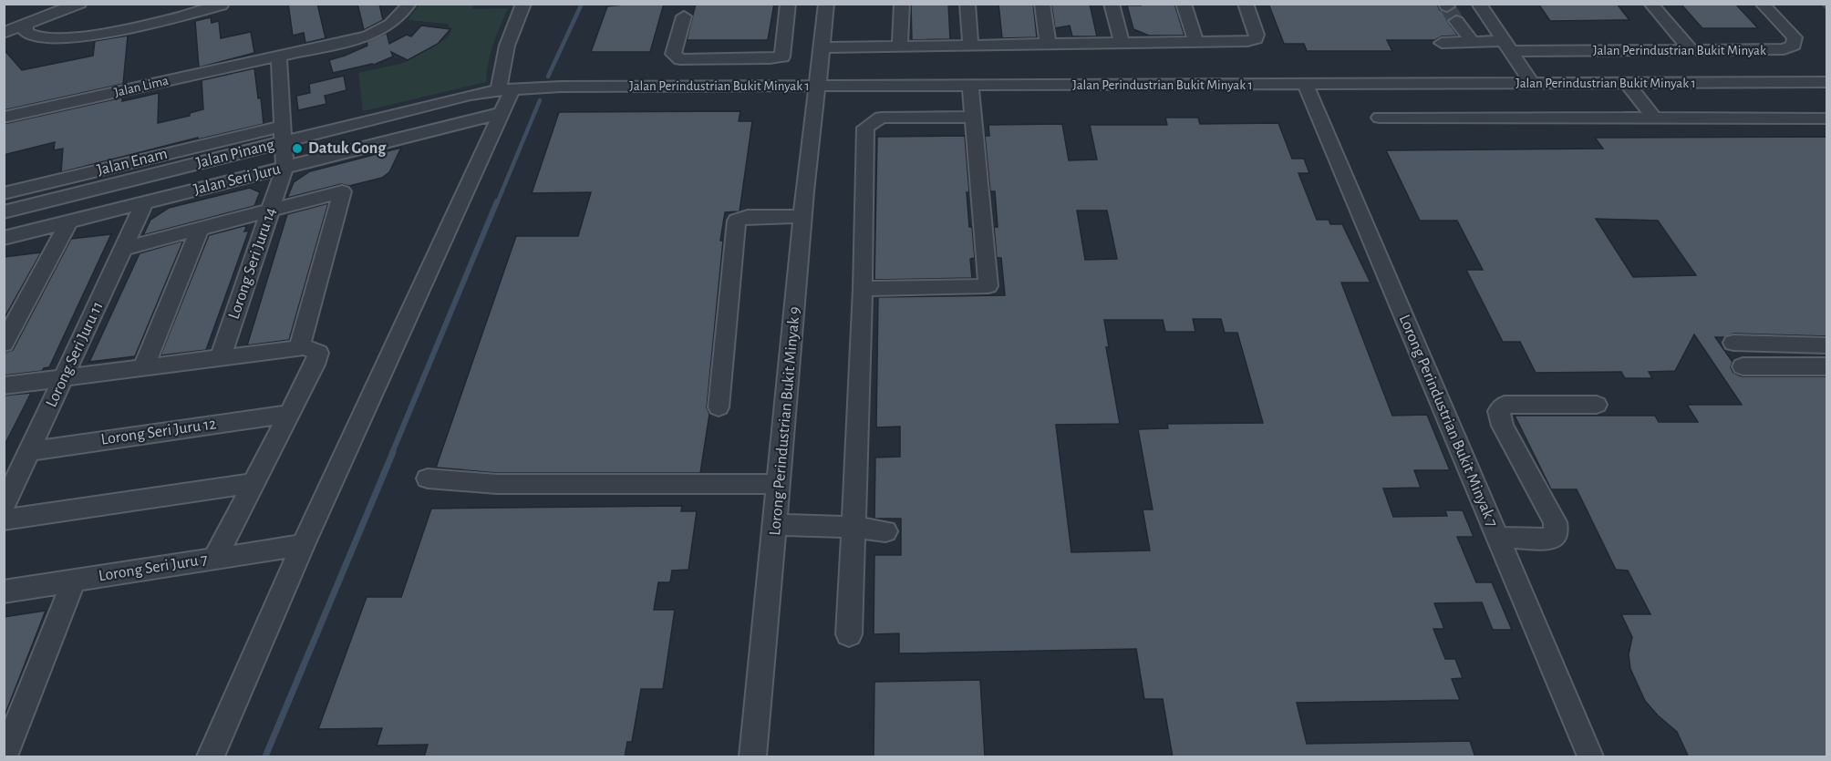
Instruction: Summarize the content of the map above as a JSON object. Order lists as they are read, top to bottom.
{
  "streets": {
    "street": [
      "Jalan Perindustrian Bukit Minyak",
      "Jalan Perindustrian Bukit Minyak 1",
      "Jalan Lima",
      "Jalan Pinang",
      "Jalan Enam",
      "Jalan Seri Juru",
      "Lorong Seri Juru 14",
      "Lorong Seri Juru 11",
      "Lorong Perindustrian Bukit Minyak 9",
      "Lorong Perindustrian Bukit Minyak 7",
      "Lorong Seri Juru 12",
      "Lorong Seri Juru 7"
    ]
  },
  "crossings": [
    ["Jalan Perindustrian Bukit Minyak 1", "Jalan Pinang"],
    ["Jalan Perindustrian Bukit Minyak 1", "Lorong Perindustrian Bukit Minyak 9"],
    ["Jalan Perindustrian Bukit Minyak 1", "Lorong Perindustrian Bukit Minyak 7"],
    ["Jalan Pinang", "Jalan Enam"],
    ["Jalan Seri Juru", "Lorong Seri Juru 14"],
    ["Jalan Seri Juru", "Lorong Seri Juru 11"],
    ["Lorong Seri Juru 11", "Lorong Seri Juru 12"]
  ],
  "places": ["Datuk Gong"]
}
